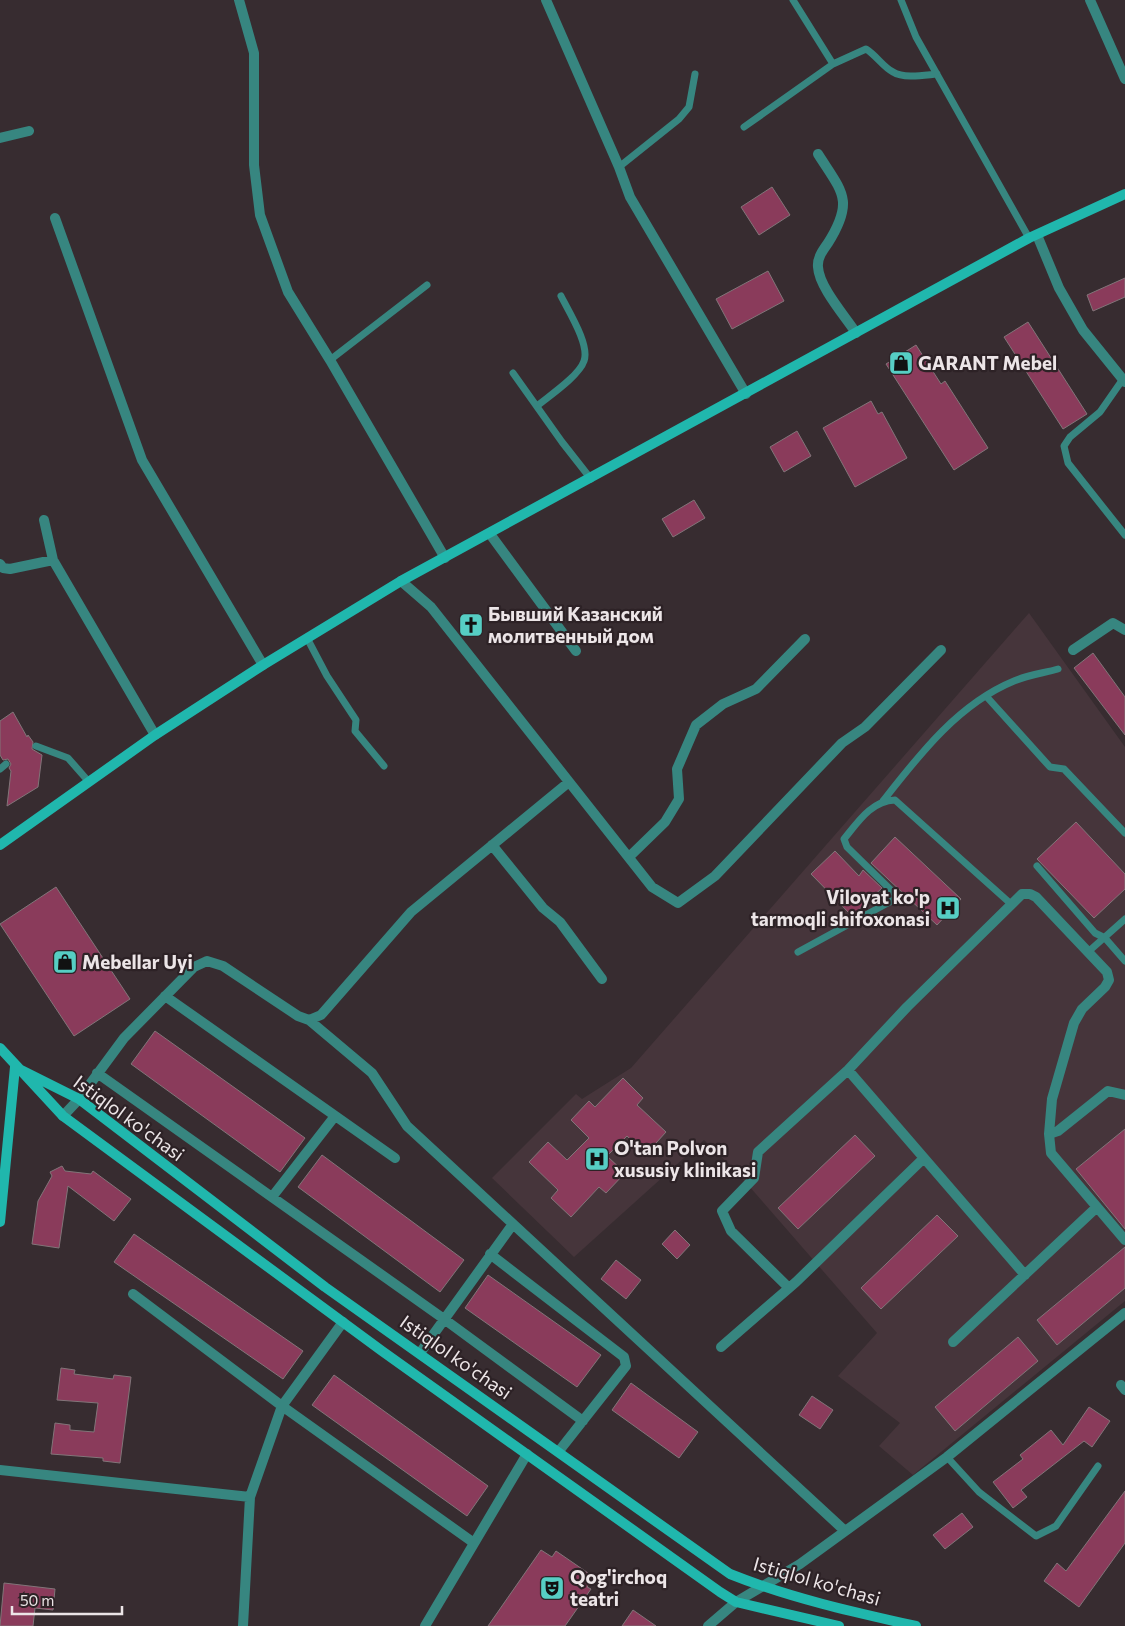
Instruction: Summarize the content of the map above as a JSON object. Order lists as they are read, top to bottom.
{
  "streets": {
    "main road": ["Istiqlol ko'chasi"]
  },
  "places": {
    "shop": ["GARANT Mebel", "Mebellar Uyi"],
    "church": ["Бывший Казанский молитвенный дом"],
    "hospital": ["Viloyat ko'p tarmoqli shifoxonasi", "O'tan Polvon xususiy klinikasi"],
    "theatre": ["Qog'irchoq teatri"]
  },
  "scale_bar": "50 m"
}
